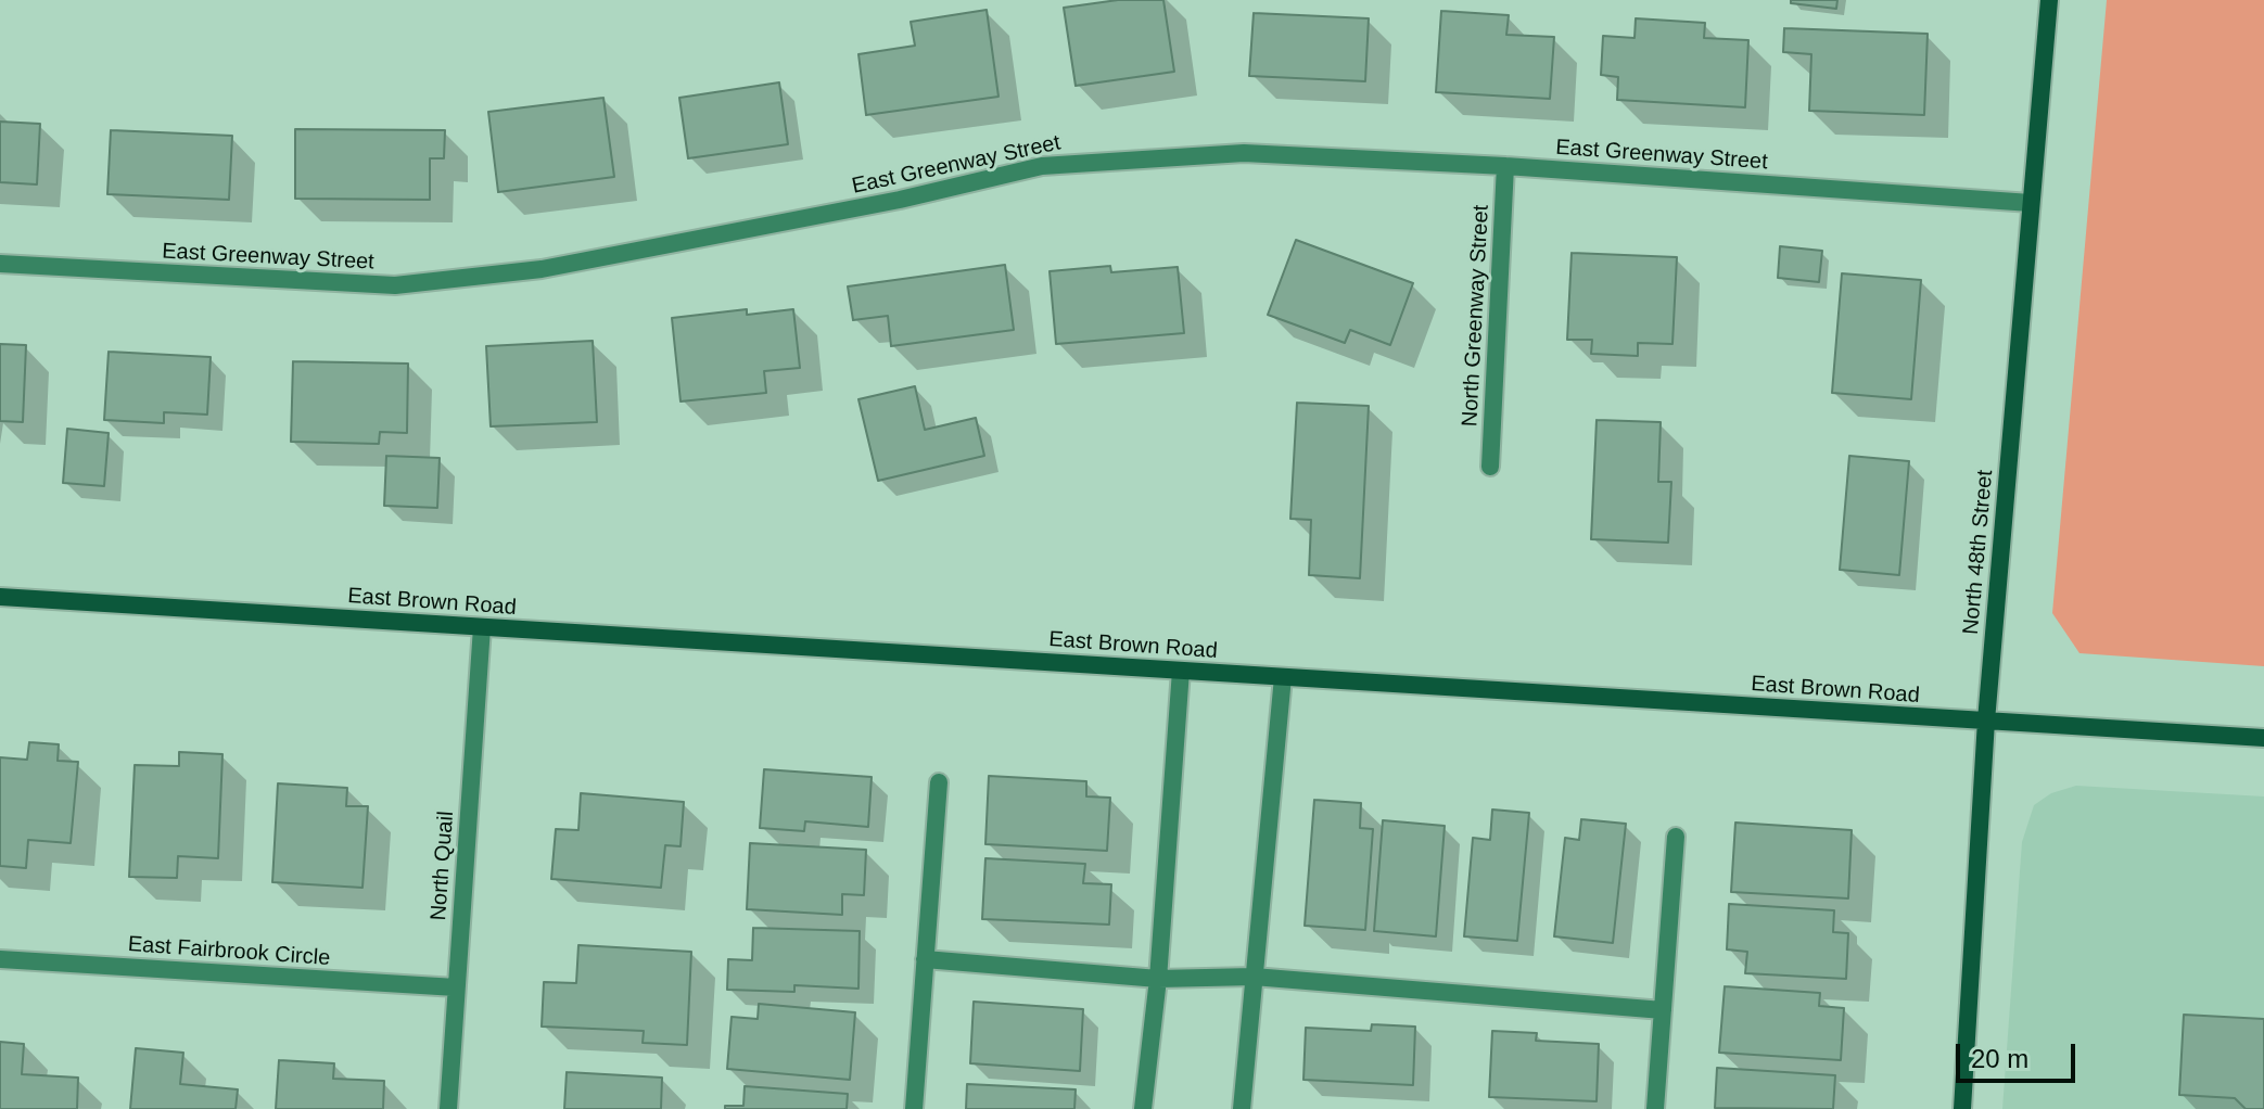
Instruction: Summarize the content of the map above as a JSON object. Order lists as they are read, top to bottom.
{
  "streets": {
    "main road": ["North 48th Street", "East Brown Road"],
    "street": [
      "East Greenway Street",
      "North Greenway Street",
      "North Quail",
      "East Fairbrook Circle"
    ]
  },
  "crossings": [
    ["East Greenway Street", "North Greenway Street"],
    ["East Greenway Street", "North 48th Street"],
    ["North 48th Street", "East Brown Road"],
    ["East Brown Road", "North Quail"],
    ["North Quail", "East Fairbrook Circle"]
  ],
  "scale_bar": "20 m"
}
